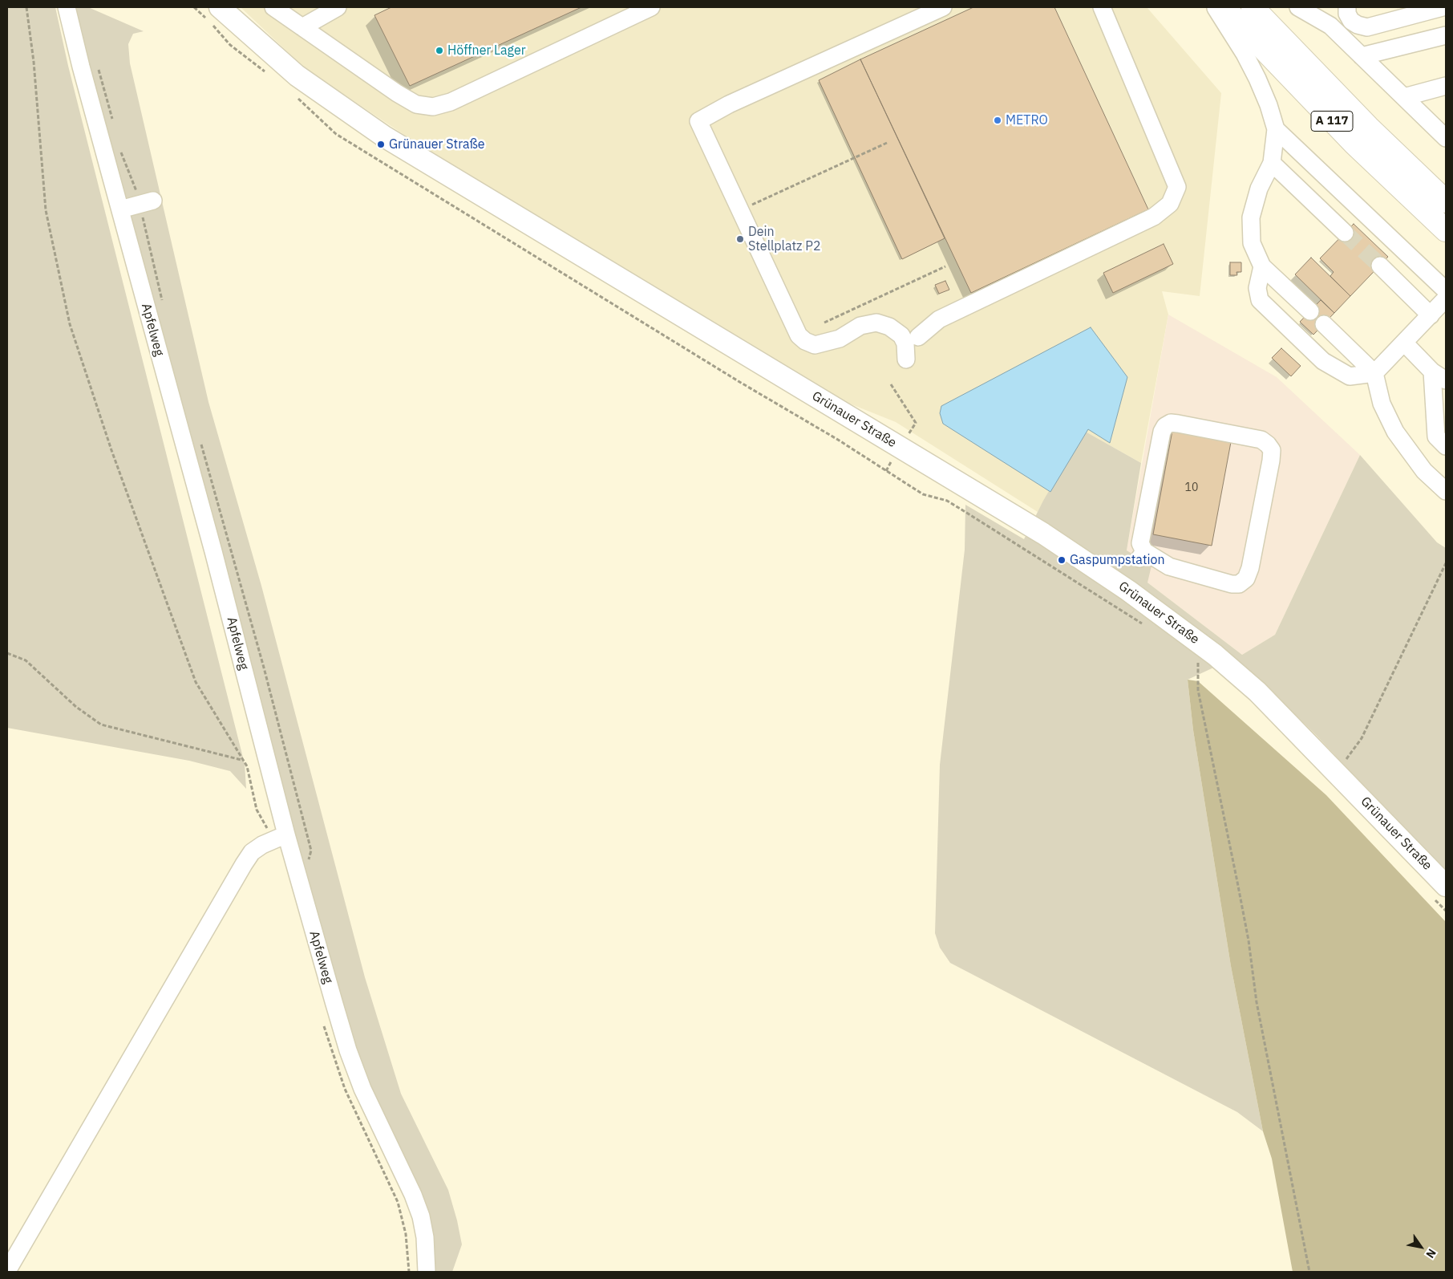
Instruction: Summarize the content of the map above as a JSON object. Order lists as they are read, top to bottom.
{
  "streets": {
    "highway": ["A 117"],
    "main road": ["Grünauer Straße"],
    "street": ["Apfelweg"]
  },
  "places": [
    "Höffner Lager",
    "METRO",
    "Grünauer Straße",
    "Dein Stellplatz P2",
    "Gaspumpstation"
  ],
  "house_numbers": ["10"],
  "north": "bottom right"
}
